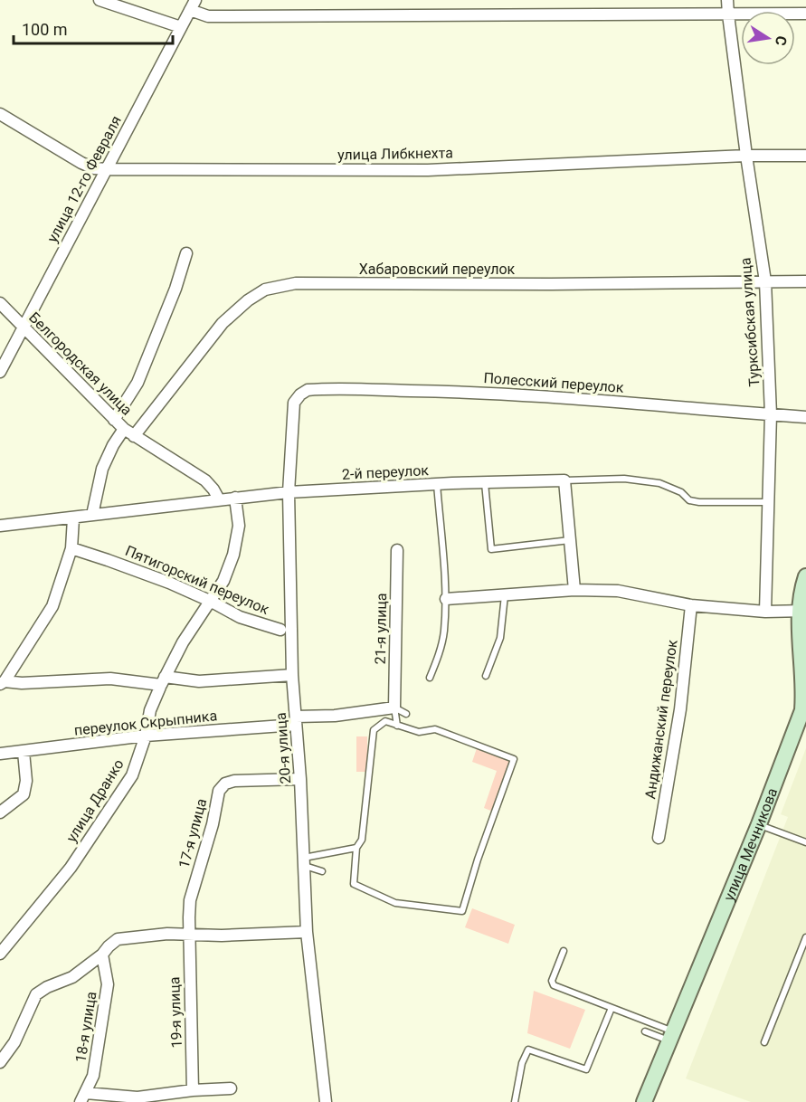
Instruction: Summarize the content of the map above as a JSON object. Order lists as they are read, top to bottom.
{
  "streets": {
    "main road": ["улица Мечникова"],
    "street": [
      "улица Либкнехта",
      "улица 12-го Февраля",
      "Хабаровский переулок",
      "Турксибская улица",
      "Белгородская улица",
      "Полесский переулок",
      "2-й переулок",
      "Пятигорский переулок",
      "21-я улица",
      "Андижанский переулок",
      "переулок Скрыпника",
      "20-я улица",
      "улица Дранко",
      "17-я улица",
      "19-я улица",
      "18-я улица"
    ]
  },
  "crossings": [
    ["улица Либкнехта", "улица 12-го Февраля"],
    ["улица Либкнехта", "Турксибская улица"],
    ["улица 12-го Февраля", "Белгородская улица"],
    ["Хабаровский переулок", "Турксибская улица"],
    ["Хабаровский переулок", "Белгородская улица"],
    ["Турксибская улица", "Полесский переулок"],
    ["Турксибская улица", "2-й переулок"],
    ["Белгородская улица", "2-й переулок"],
    ["Полесский переулок", "20-я улица"],
    ["2-й переулок", "20-я улица"],
    ["2-й переулок", "улица Дранко"],
    ["Пятигорский переулок", "улица Дранко"],
    ["21-я улица", "переулок Скрыпника"],
    ["переулок Скрыпника", "20-я улица"],
    ["переулок Скрыпника", "улица Дранко"],
    ["20-я улица", "17-я улица"],
    ["17-я улица", "19-я улица"]
  ],
  "scale_bar": "100 m",
  "north": "right"
}
